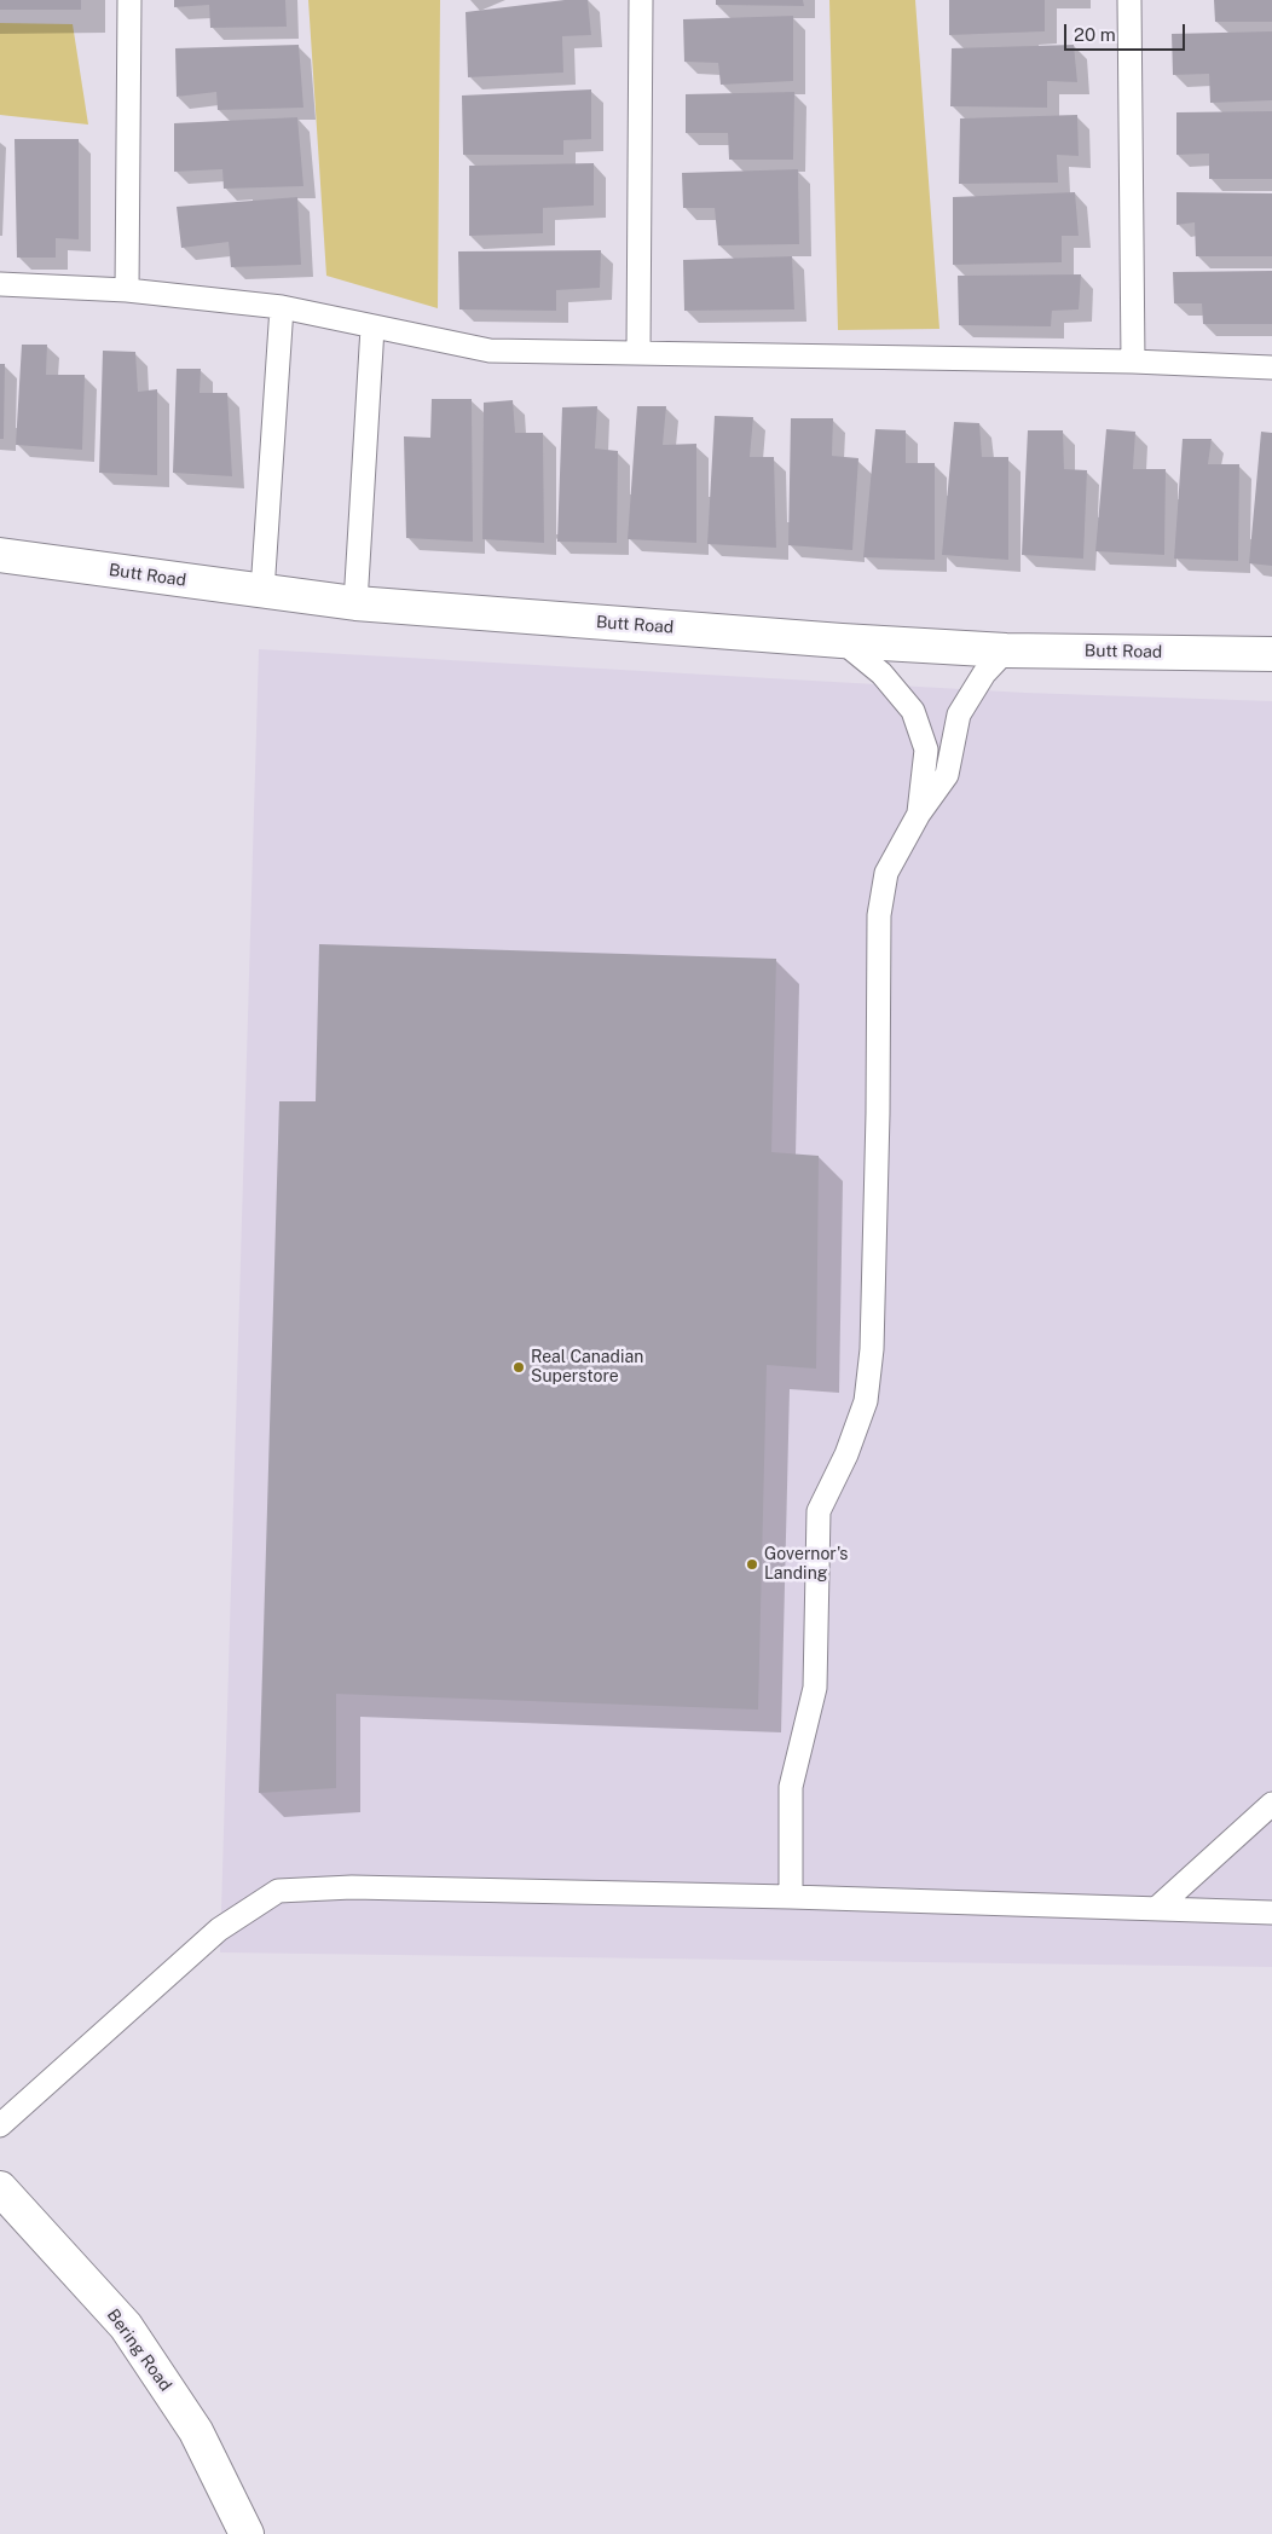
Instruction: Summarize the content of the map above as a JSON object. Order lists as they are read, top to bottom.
{
  "streets": {
    "street": ["Butt Road", "Bering Road"]
  },
  "places": ["Real Canadian Superstore", "Governor's Landing"],
  "scale_bar": "20 m"
}
